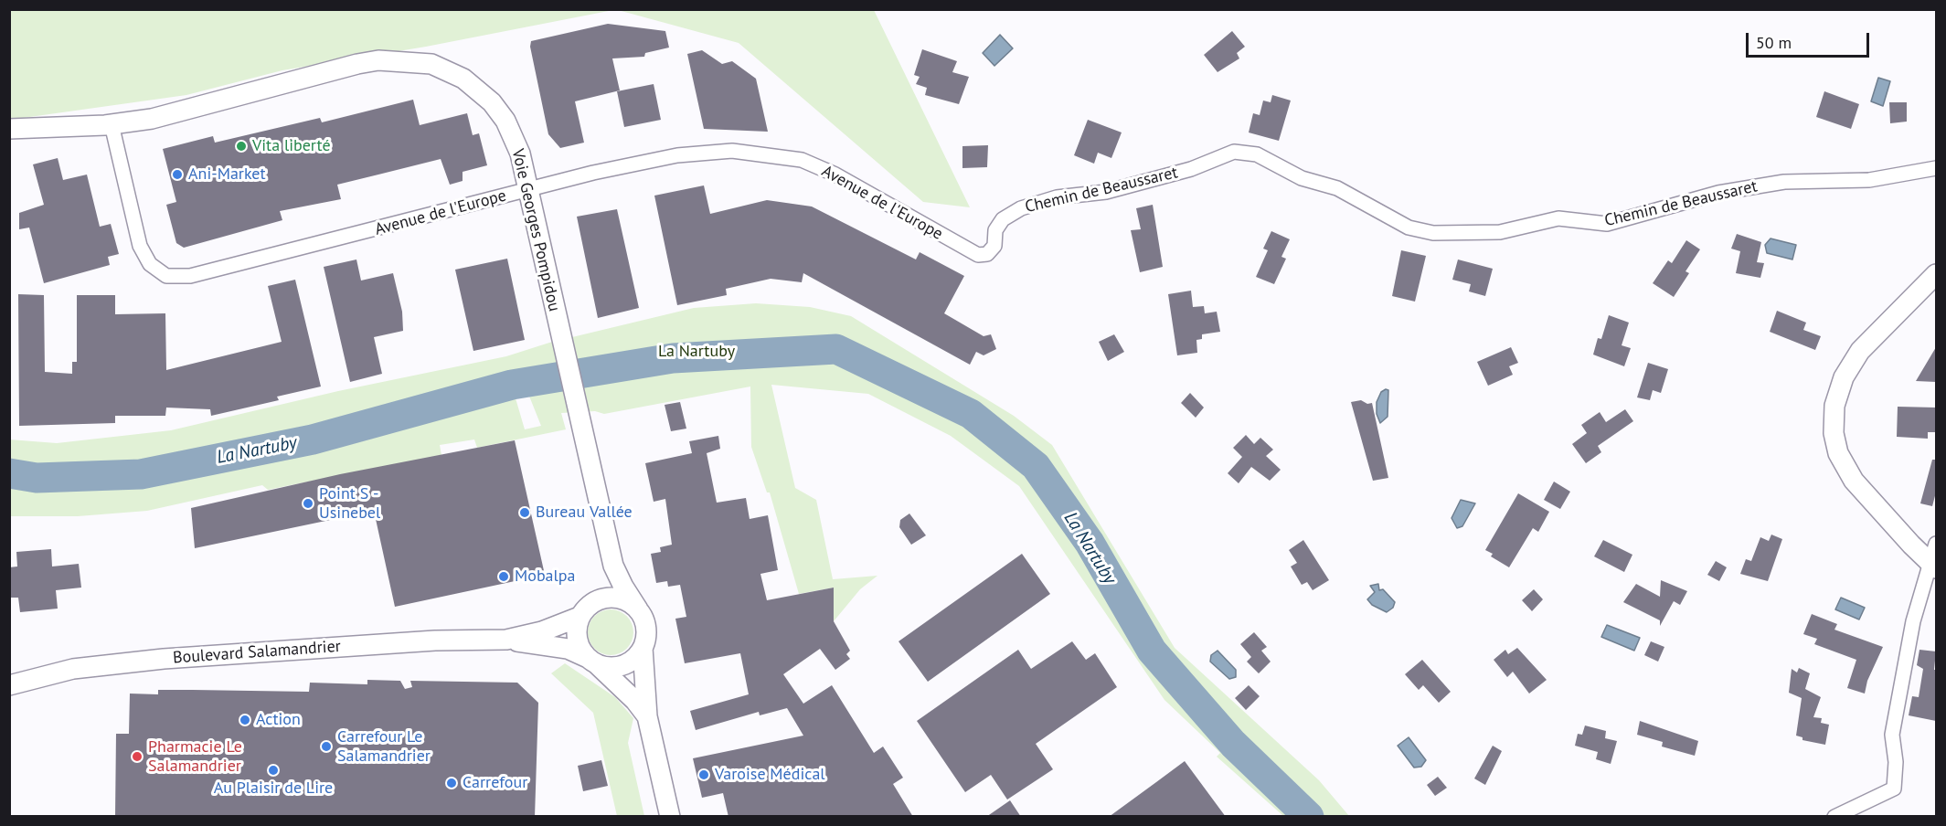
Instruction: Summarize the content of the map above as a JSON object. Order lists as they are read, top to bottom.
{
  "streets": {
    "main road": ["Voie Georges Pompidou", "Boulevard Salamandrier"],
    "street": ["Chemin de Beaussaret", "Avenue de l'Europe"]
  },
  "crossings": [
    ["Chemin de Beaussaret", "Avenue de l'Europe"],
    ["Avenue de l'Europe", "Voie Georges Pompidou"],
    ["Voie Georges Pompidou", "Boulevard Salamandrier"]
  ],
  "water": ["La Nartuby"],
  "parks": ["La Nartuby"],
  "places": [
    "Vita liberté",
    "Ani-Market",
    "Point S - Usinebel",
    "Bureau Vallée",
    "Mobalpa",
    "Action",
    "Carrefour Le Salamandrier",
    "Pharmacie Le Salamandrier",
    "Au Plaisir de Lire",
    "Varoise Médical",
    "Carrefour"
  ],
  "scale_bar": "50 m"
}
